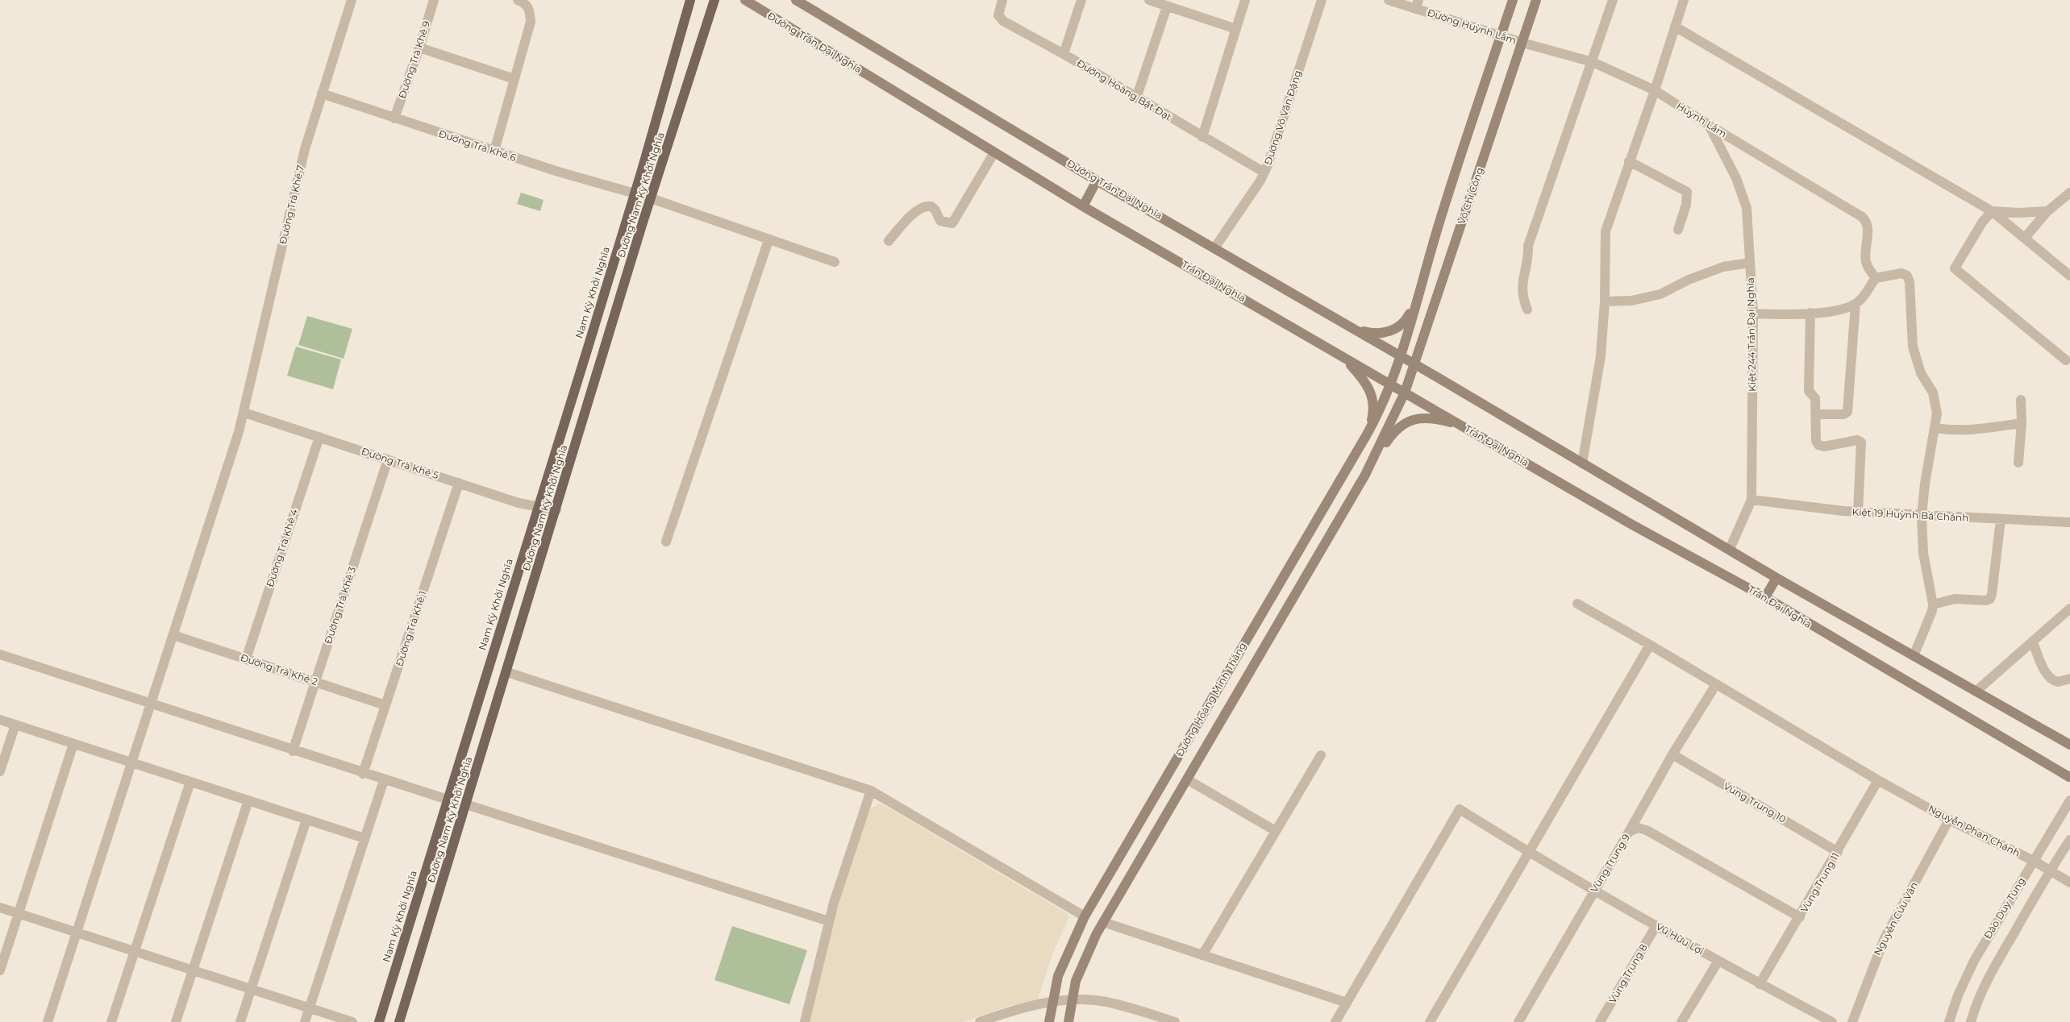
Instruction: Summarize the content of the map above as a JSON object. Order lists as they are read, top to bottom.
{
  "streets": {
    "main road": [
      "Đường Trần Đại Nghĩa",
      "Đường Nam Kỳ Khởi Nghĩa",
      "Võ Chí Công",
      "Trần Đại Nghĩa",
      "Nam Kỳ Khởi Nghĩa",
      "Đường Hoàng Minh Thắng"
    ],
    "street": [
      "Đường Huỳnh Lắm",
      "Đường Trà Khê 9",
      "Đường Hoàng Bật Đạt",
      "Đường Võ Văn Đặng",
      "Huỳnh Lắm",
      "Đường Trà Khê 6",
      "Đường Trà Khê 7",
      "Kiệt 244 Trần Đại Nghĩa",
      "Đường Trà Khê 5",
      "Kiệt 19 Huỳnh Bá Chánh",
      "Đường Trà Khê 4",
      "Đường Trà Khê 3",
      "Đường Trà Khê 1",
      "Đường Trà Khê 2",
      "Vùng Trung 10",
      "Nguyễn Phan Chánh",
      "Vùng Trung 9",
      "Vùng Trung 11",
      "Đào Duy Tùng",
      "Nguyễn Cửu Vân",
      "Vũ Hữu Lợi",
      "Vùng Trung 8"
    ]
  },
  "crossings": [
    ["Đường Huỳnh Lắm", "Huỳnh Lắm"],
    ["Đường Huỳnh Lắm", "Võ Chí Công"],
    ["Đường Trần Đại Nghĩa", "Đường Võ Văn Đặng"],
    ["Đường Trần Đại Nghĩa", "Võ Chí Công"],
    ["Đường Trần Đại Nghĩa", "Trần Đại Nghĩa"],
    ["Đường Trà Khê 9", "Đường Trà Khê 6"],
    ["Đường Hoàng Bật Đạt", "Đường Võ Văn Đặng"],
    ["Huỳnh Lắm", "Võ Chí Công"],
    ["Huỳnh Lắm", "Kiệt 244 Trần Đại Nghĩa"],
    ["Đường Trà Khê 6", "Đường Nam Kỳ Khởi Nghĩa"],
    ["Đường Trà Khê 6", "Đường Trà Khê 7"],
    ["Đường Trà Khê 6", "Nam Kỳ Khởi Nghĩa"],
    ["Đường Nam Kỳ Khởi Nghĩa", "Nam Kỳ Khởi Nghĩa"],
    ["Đường Nam Kỳ Khởi Nghĩa", "Đường Trà Khê 5"],
    ["Võ Chí Công", "Trần Đại Nghĩa"],
    ["Võ Chí Công", "Đường Hoàng Minh Thắng"],
    ["Đường Trà Khê 7", "Đường Trà Khê 5"],
    ["Đường Trà Khê 7", "Đường Trà Khê 2"],
    ["Trần Đại Nghĩa", "Đường Hoàng Minh Thắng"],
    ["Nam Kỳ Khởi Nghĩa", "Đường Trà Khê 5"],
    ["Kiệt 244 Trần Đại Nghĩa", "Kiệt 19 Huỳnh Bá Chánh"],
    ["Đường Trà Khê 5", "Đường Trà Khê 4"],
    ["Đường Trà Khê 5", "Đường Trà Khê 3"],
    ["Đường Trà Khê 5", "Đường Trà Khê 1"],
    ["Đường Trà Khê 4", "Đường Trà Khê 2"],
    ["Đường Trà Khê 3", "Đường Trà Khê 2"],
    ["Đường Trà Khê 1", "Đường Trà Khê 2"],
    ["Vùng Trung 10", "Vùng Trung 11"],
    ["Nguyễn Phan Chánh", "Vùng Trung 11"],
    ["Nguyễn Phan Chánh", "Đào Duy Tùng"],
    ["Nguyễn Phan Chánh", "Nguyễn Cửu Vân"],
    ["Vùng Trung 9", "Vùng Trung 11"],
    ["Vùng Trung 9", "Vũ Hữu Lợi"],
    ["Vùng Trung 11", "Vũ Hữu Lợi"],
    ["Vũ Hữu Lợi", "Vùng Trung 8"]
  ]
}
